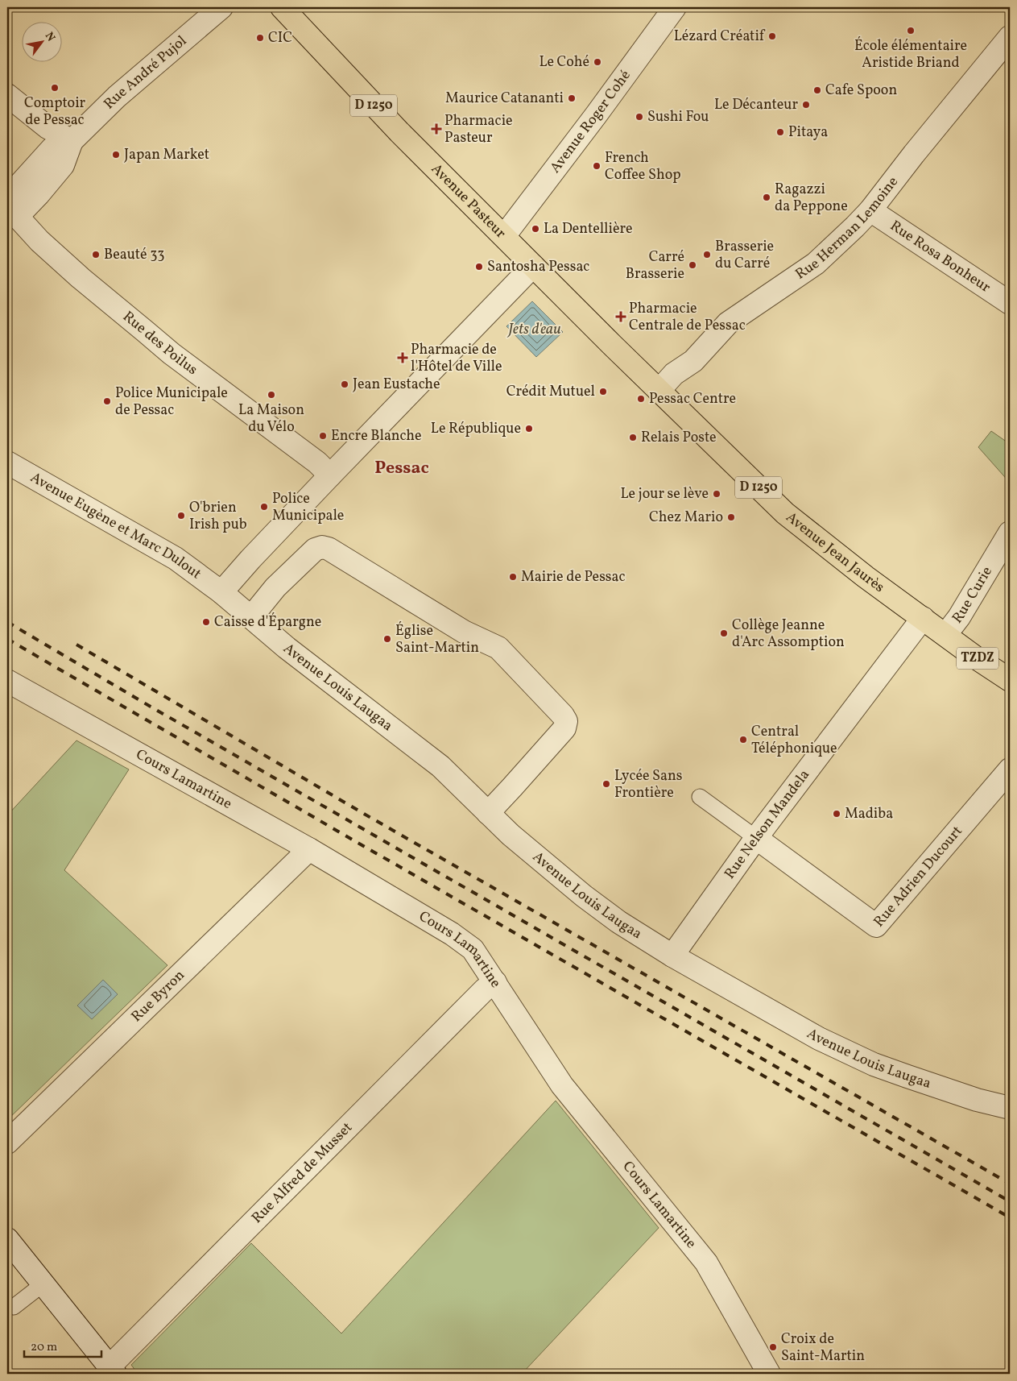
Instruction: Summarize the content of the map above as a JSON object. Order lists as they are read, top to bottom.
{
  "streets": {
    "main road": [
      "D 1250",
      "Avenue Pasteur",
      "Avenue Jean Jaurès",
      "TZDZ"
    ],
    "street": [
      "Rue André Pujol",
      "Avenue Roger Cohé",
      "Rue Herman Lemoine",
      "Rue Rosa Bonheur",
      "Rue des Poilus",
      "Avenue Eugène et Marc Dulout",
      "Rue Curie",
      "Avenue Louis Laugaa",
      "Cours Lamartine",
      "Rue Nelson Mandela",
      "Rue Adrien Ducourt",
      "Rue Byron",
      "Rue Alfred de Musset"
    ]
  },
  "crossings": [
    ["Rue André Pujol", "Rue des Poilus"],
    ["Avenue Roger Cohé", "Avenue Pasteur"],
    ["Avenue Pasteur", "Rue Herman Lemoine"],
    ["Avenue Pasteur", "Avenue Jean Jaurès"],
    ["Rue Herman Lemoine", "Rue Rosa Bonheur"],
    ["Rue Herman Lemoine", "Avenue Jean Jaurès"],
    ["Avenue Eugène et Marc Dulout", "Avenue Louis Laugaa"],
    ["Avenue Jean Jaurès", "Rue Curie"],
    ["Avenue Jean Jaurès", "Rue Nelson Mandela"],
    ["Avenue Louis Laugaa", "Rue Nelson Mandela"],
    ["Cours Lamartine", "Rue Byron"],
    ["Cours Lamartine", "Rue Alfred de Musset"],
    ["Rue Nelson Mandela", "Rue Adrien Ducourt"]
  ],
  "districts": ["Pessac"],
  "water": ["Jets d'eau"],
  "places": {
    "other": [
      "École élémentaire Aristide Briand",
      "Lézard Créatif",
      "CIC",
      "Le Cohé",
      "Comptoir de Pessac",
      "Cafe Spoon",
      "Maurice Catananti",
      "Le Décanteur",
      "Sushi Fou",
      "Pitaya",
      "Japan Market",
      "French Coffee Shop",
      "Ragazzi da Peppone",
      "La Dentellière",
      "Beauté 33",
      "Brasserie du Carré",
      "Carré Brasserie",
      "Santosha Pessac",
      "Jean Eustache",
      "Crédit Mutuel",
      "La Maison du Vélo",
      "Pessac Centre",
      "Police Municipale de Pessac",
      "Le République",
      "Encre Blanche",
      "Relais Poste",
      "Le jour se lève",
      "Police Municipale",
      "O'brien Irish pub",
      "Chez Mario",
      "Mairie de Pessac",
      "Caisse d'Épargne",
      "Collège Jeanne d'Arc Assomption",
      "Église Saint-Martin",
      "Central Téléphonique",
      "Lycée Sans Frontière",
      "Madiba",
      "Croix de Saint-Martin"
    ],
    "health": ["Pharmacie Pasteur", "Pharmacie Centrale de Pessac", "Pharmacie de l'Hôtel de Ville"]
  },
  "scale_bar": "20 m",
  "north": "top right"
}
